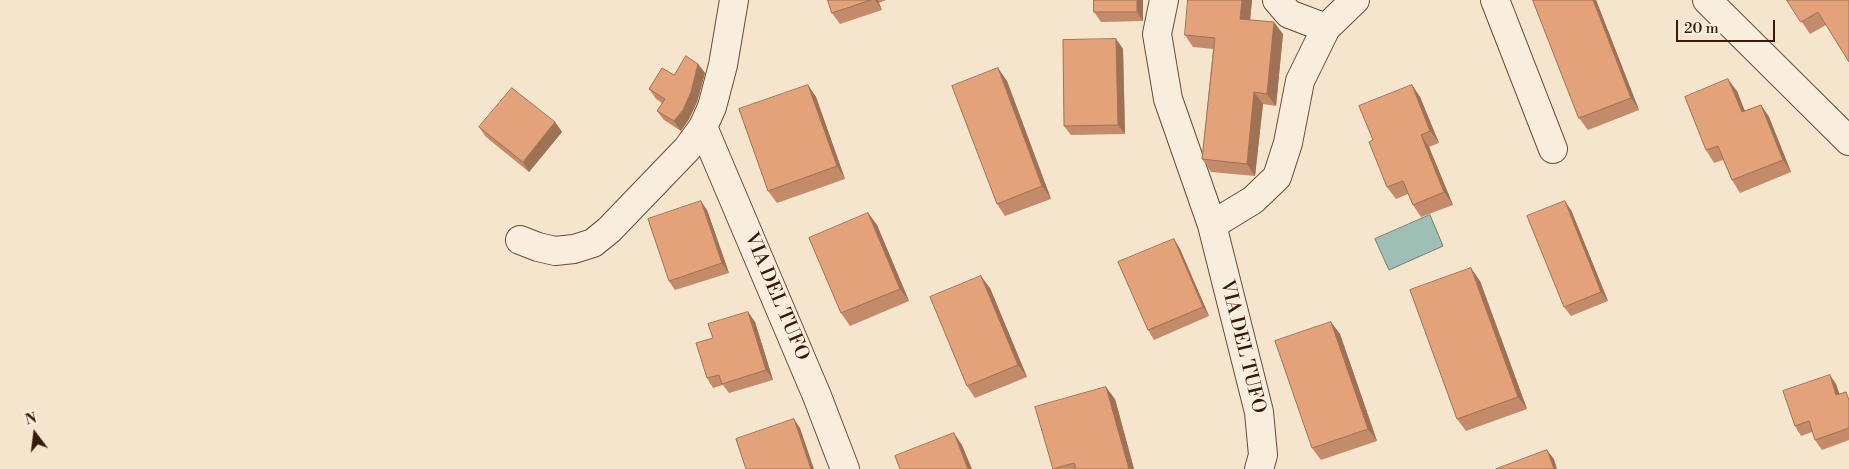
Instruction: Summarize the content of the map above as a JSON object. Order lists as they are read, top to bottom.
{
  "streets": {
    "street": ["VIA DEL TUFO"]
  },
  "scale_bar": "20 m",
  "north": "top"
}
